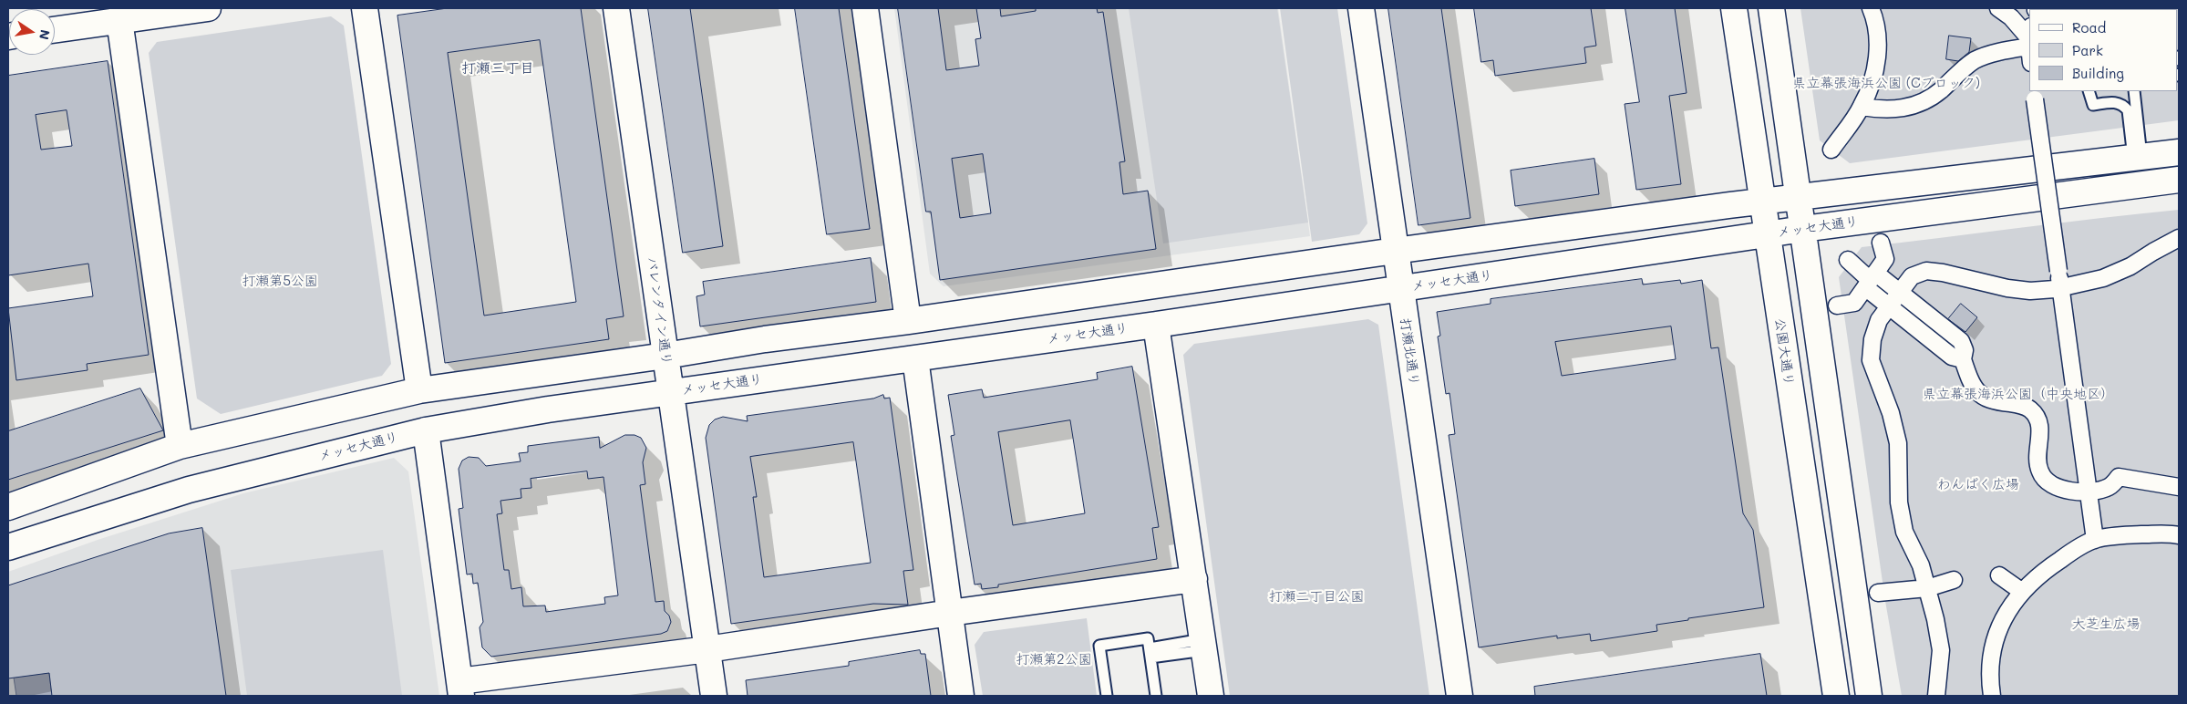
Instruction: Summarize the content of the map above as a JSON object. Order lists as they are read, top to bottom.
{
  "streets": {
    "street": [
      "メッセ大通り",
      "バレンタイン通り",
      "打瀬北通り",
      "公園大通り"
    ]
  },
  "crossings": [
    ["メッセ大通り", "バレンタイン通り"],
    ["メッセ大通り", "打瀬北通り"],
    ["メッセ大通り", "公園大通り"]
  ],
  "districts": ["打瀬三丁目"],
  "parks": [
    "県立幕張海浜公園 (Cブロック)",
    "打瀬第5公園",
    "県立幕張海浜公園（中央地区）",
    "わんぱく広場",
    "打瀬二丁目公園",
    "大芝生広場",
    "打瀬第2公園"
  ],
  "legend": ["Road", "Park", "Building"],
  "north": "right"
}
